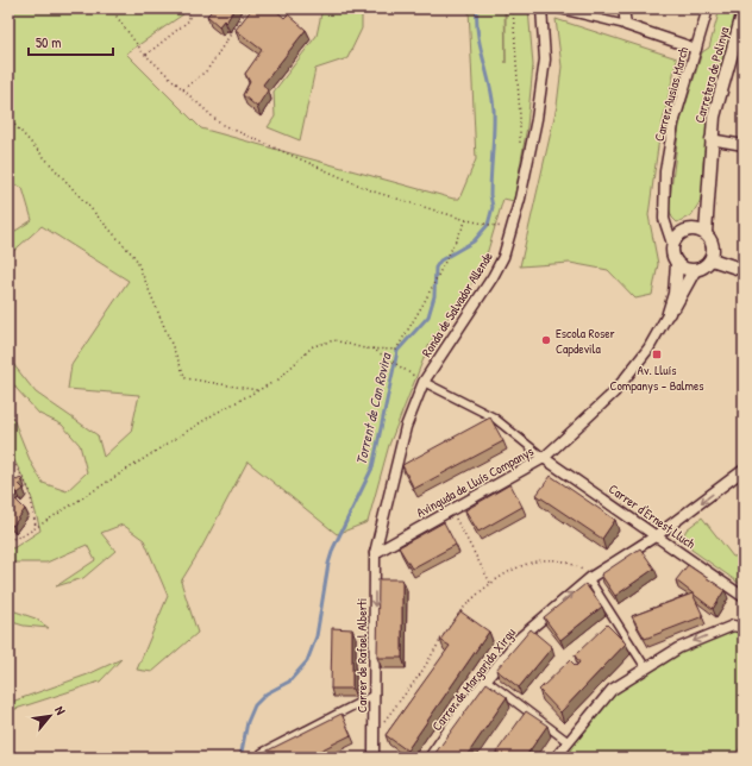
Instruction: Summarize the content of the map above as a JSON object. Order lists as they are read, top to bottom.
{
  "streets": {
    "street": [
      "Carretera de Polinya",
      "Carrer Ausias March",
      "Ronda de Salvador Allende",
      "Avinguda de Lluís Companys",
      "Carrer d'Ernest Lluch",
      "Carrer de Rafael Alberti",
      "Carrer de Margarida Xirgu"
    ]
  },
  "crossings": [
    ["Carretera de Polinya", "Carrer Ausias March"],
    ["Ronda de Salvador Allende", "Avinguda de Lluís Companys"],
    ["Ronda de Salvador Allende", "Carrer de Rafael Alberti"],
    ["Avinguda de Lluís Companys", "Carrer d'Ernest Lluch"],
    ["Avinguda de Lluís Companys", "Carrer de Rafael Alberti"],
    ["Carrer d'Ernest Lluch", "Carrer de Margarida Xirgu"]
  ],
  "one_way": ["Carrer de Rafael Alberti"],
  "water": ["Torrent de Can Rovira"],
  "places": {
    "other": ["Escola Roser Capdevila"],
    "transit": ["Av. Lluís Companys - Balmes"]
  },
  "scale_bar": "50 m",
  "north": "top right"
}
